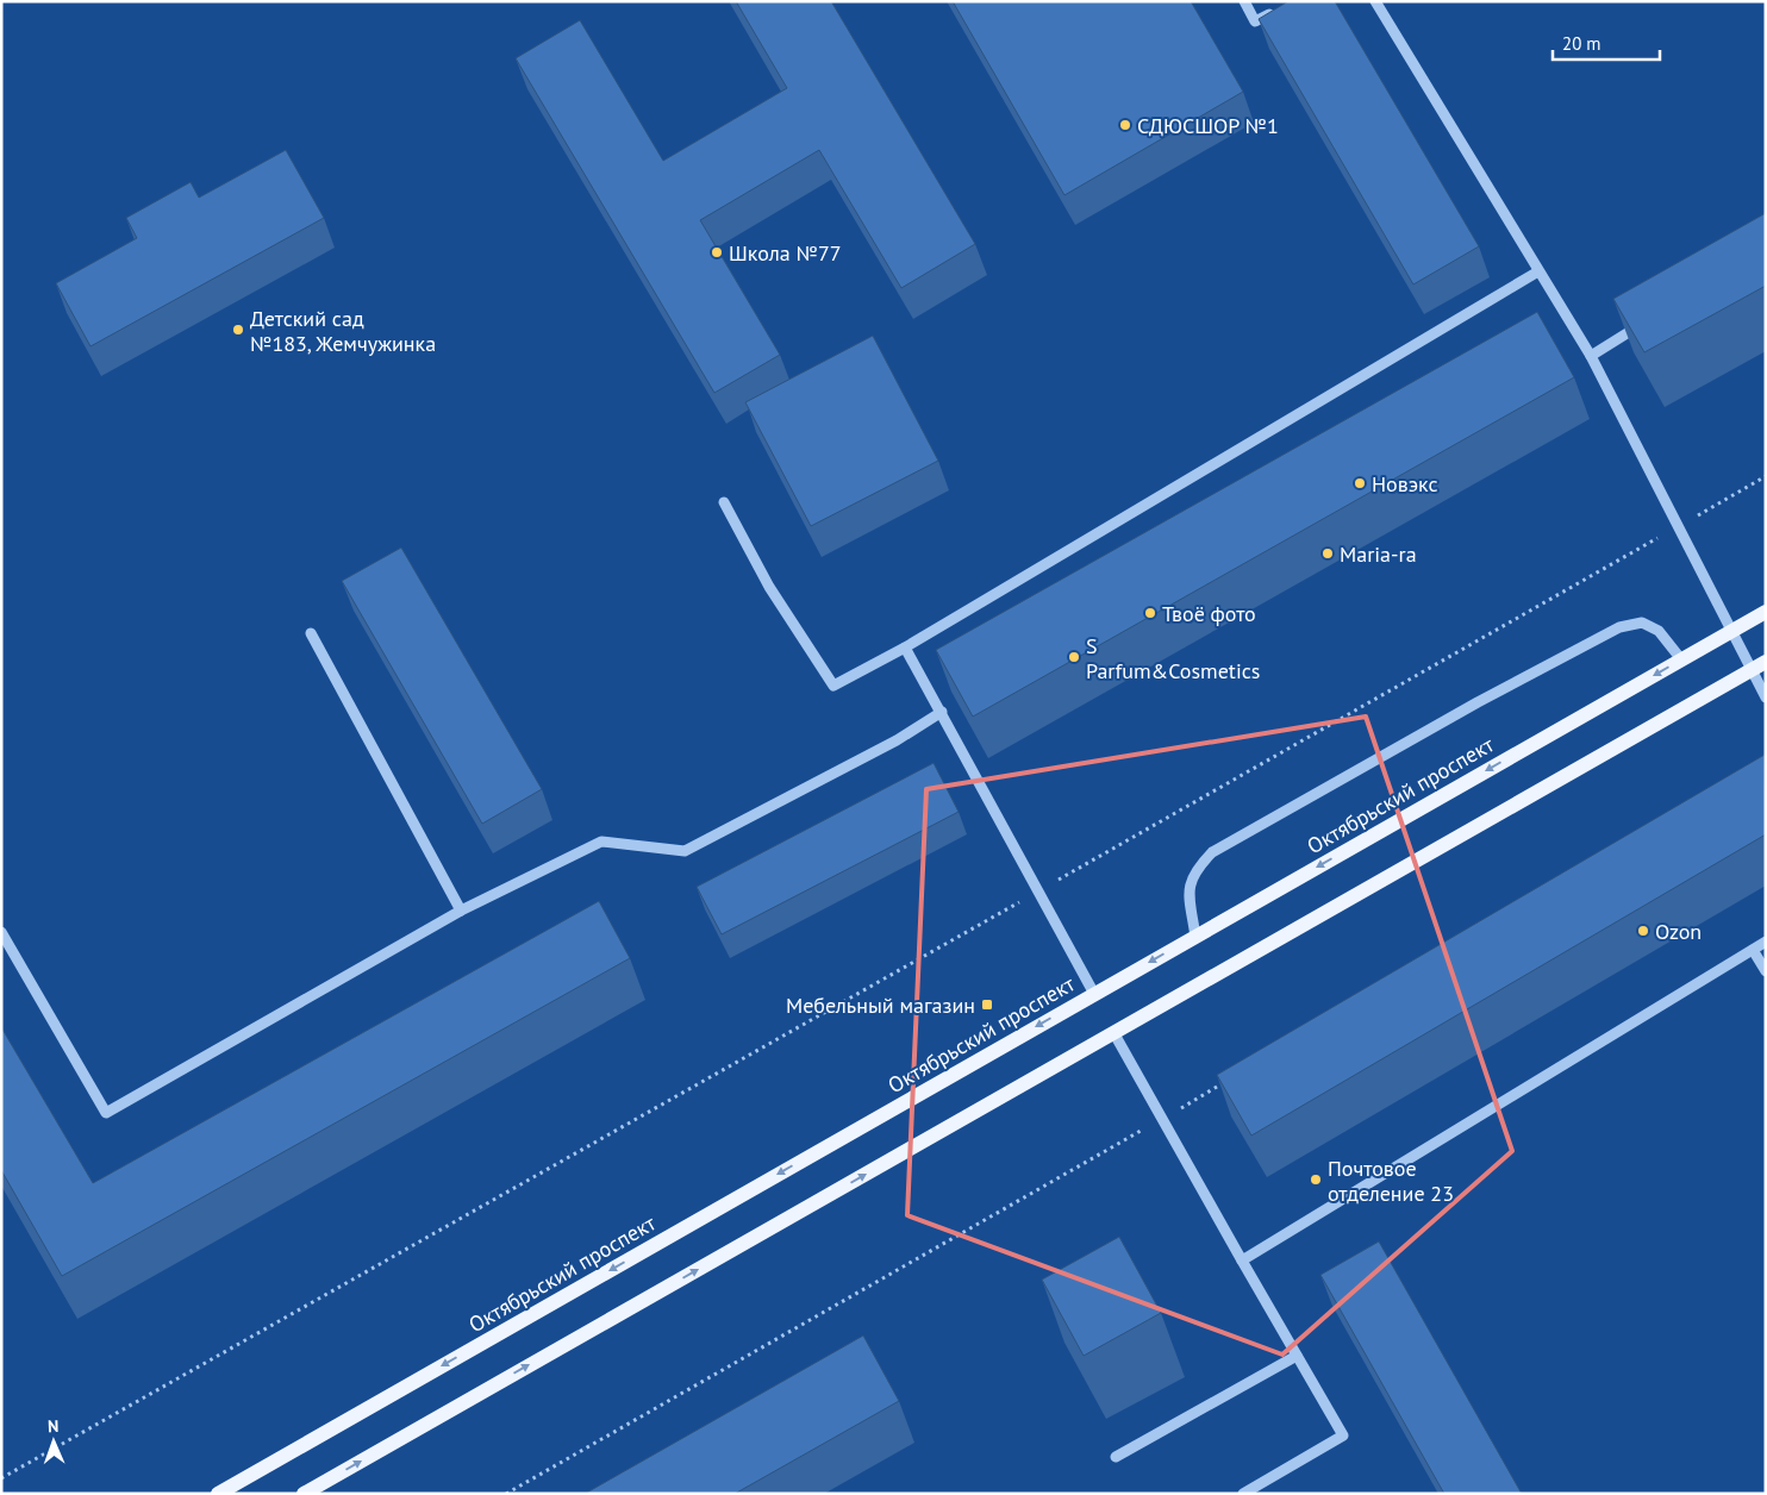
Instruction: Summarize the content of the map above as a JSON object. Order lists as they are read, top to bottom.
{
  "streets": {
    "main road": ["Октябрьский проспект"]
  },
  "places": {
    "other": [
      "СДЮСШОР №1",
      "Школа №77",
      "Детский сад №183, Жемчужинка",
      "Новэкс",
      "Maria-ra",
      "Твоё фото",
      "S Parfum&Cosmetics",
      "Ozon",
      "Почтовое отделение 23"
    ],
    "transit": ["Мебельный магазин"]
  },
  "scale_bar": "20 m",
  "north": "top"
}
